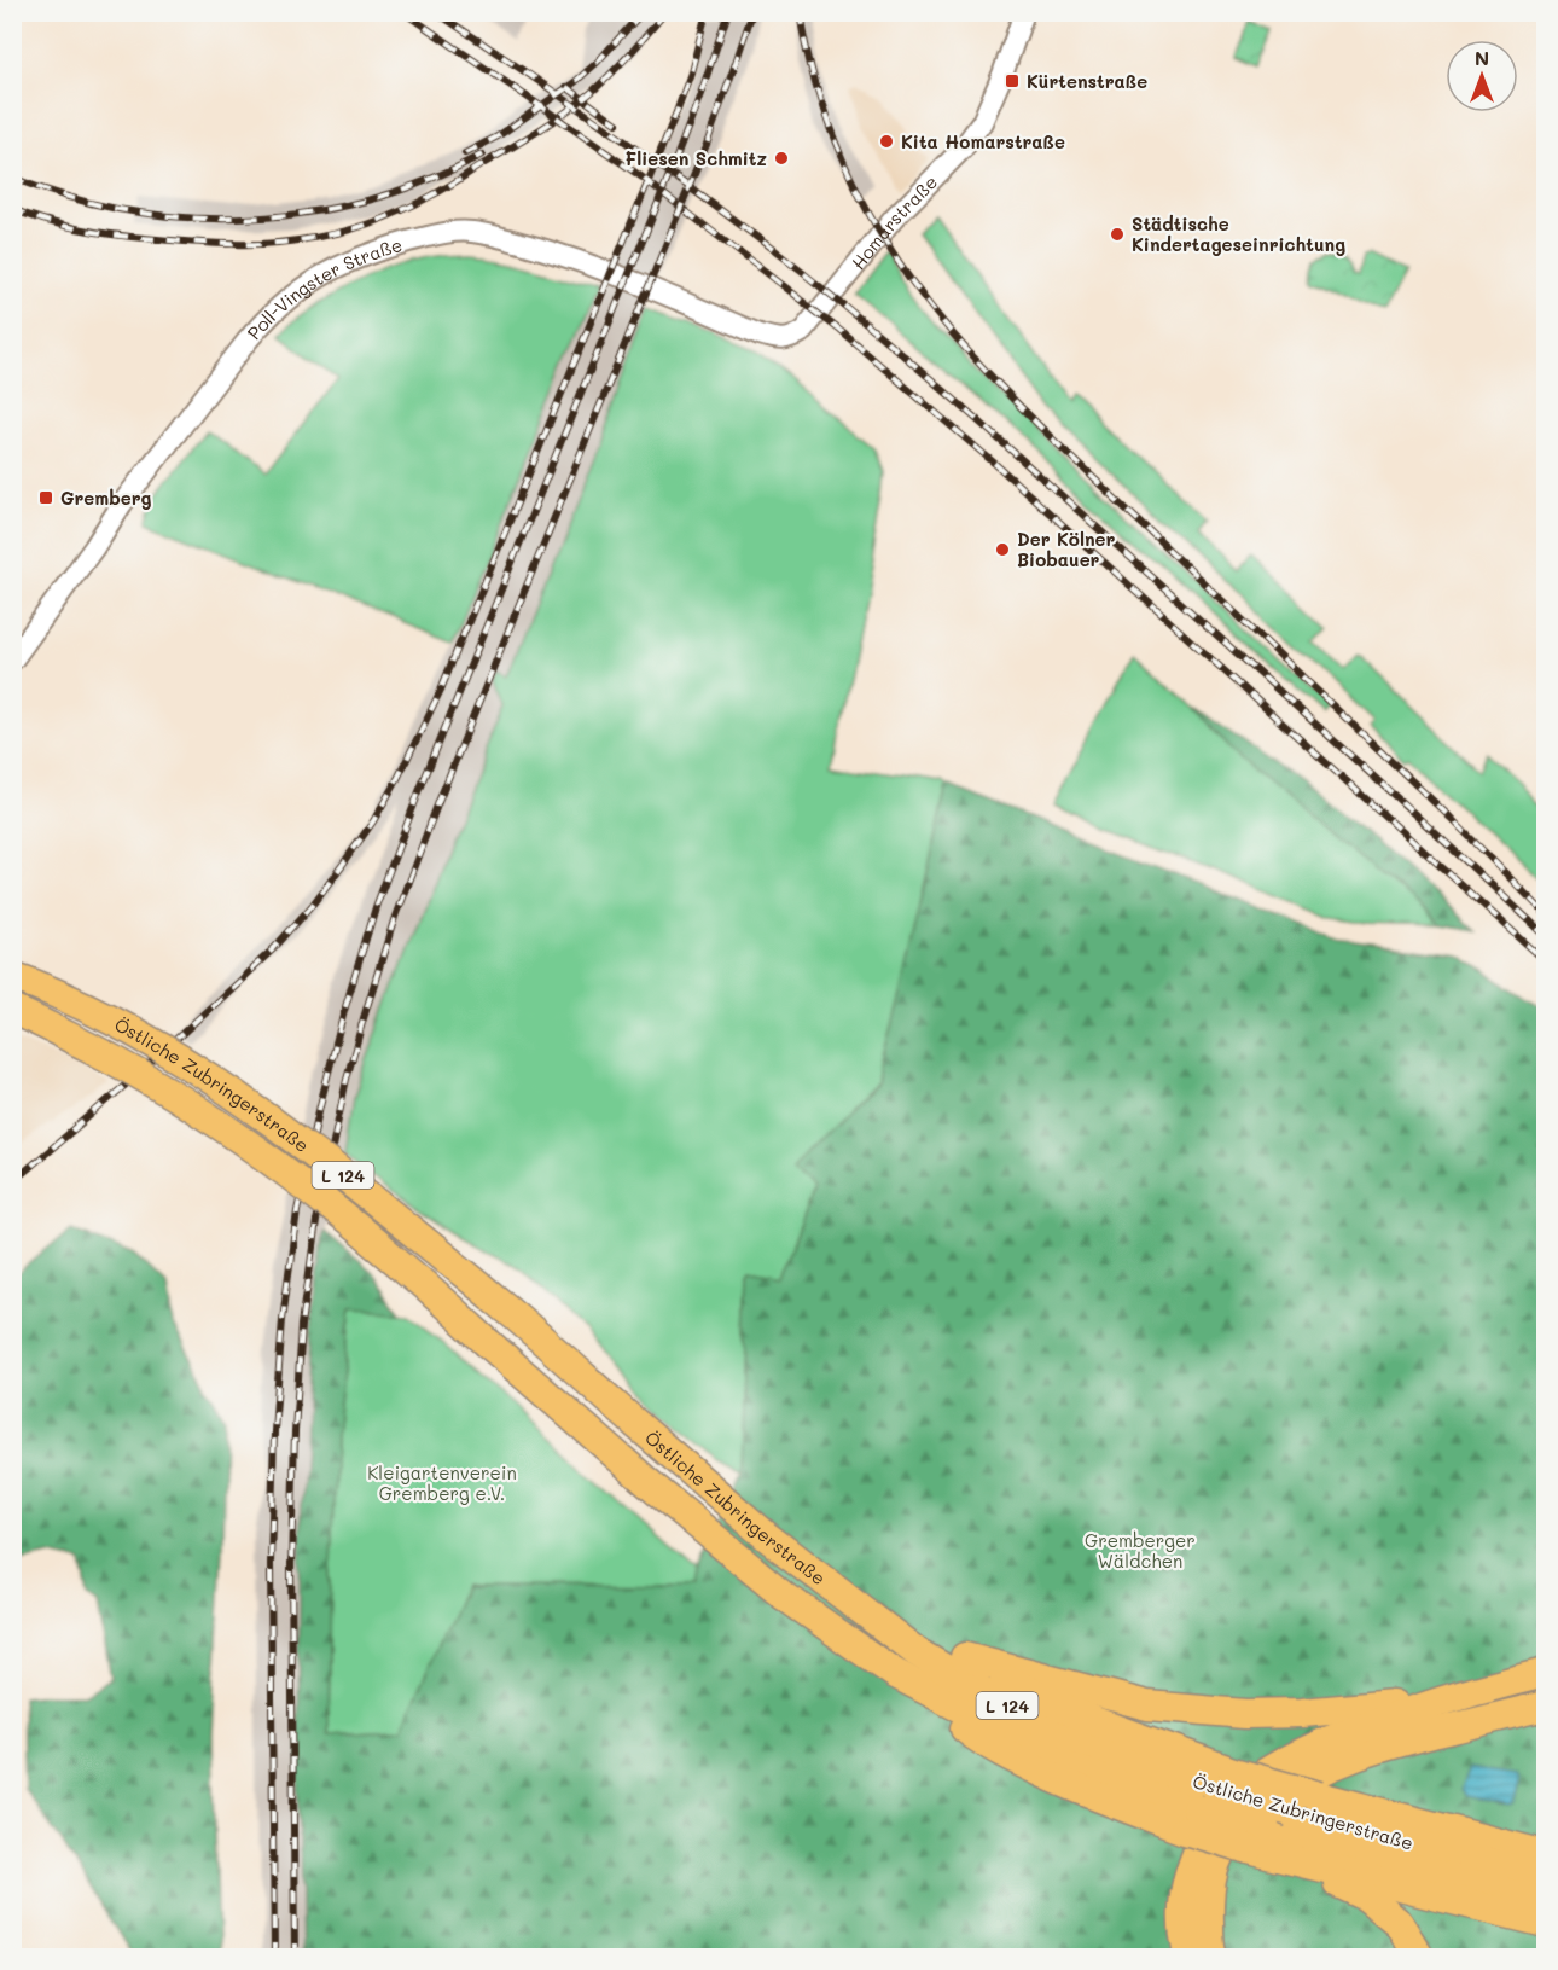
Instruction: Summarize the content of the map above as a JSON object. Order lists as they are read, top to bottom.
{
  "streets": {
    "highway": ["Östliche Zubringerstraße", "L 124"],
    "street": ["Homarstraße", "Poll-Vingster Straße"]
  },
  "crossings": [
    ["Homarstraße", "Poll-Vingster Straße"]
  ],
  "parks": ["Kleigartenverein Gremberg e.V.", "Gremberger Wäldchen"],
  "places": {
    "transit": ["Kürtenstraße", "Gremberg"],
    "other": [
      "Kita Homarstraße",
      "Fliesen Schmitz",
      "Städtische Kindertageseinrichtung",
      "Der Kölner Biobauer"
    ]
  },
  "north": "top"
}
